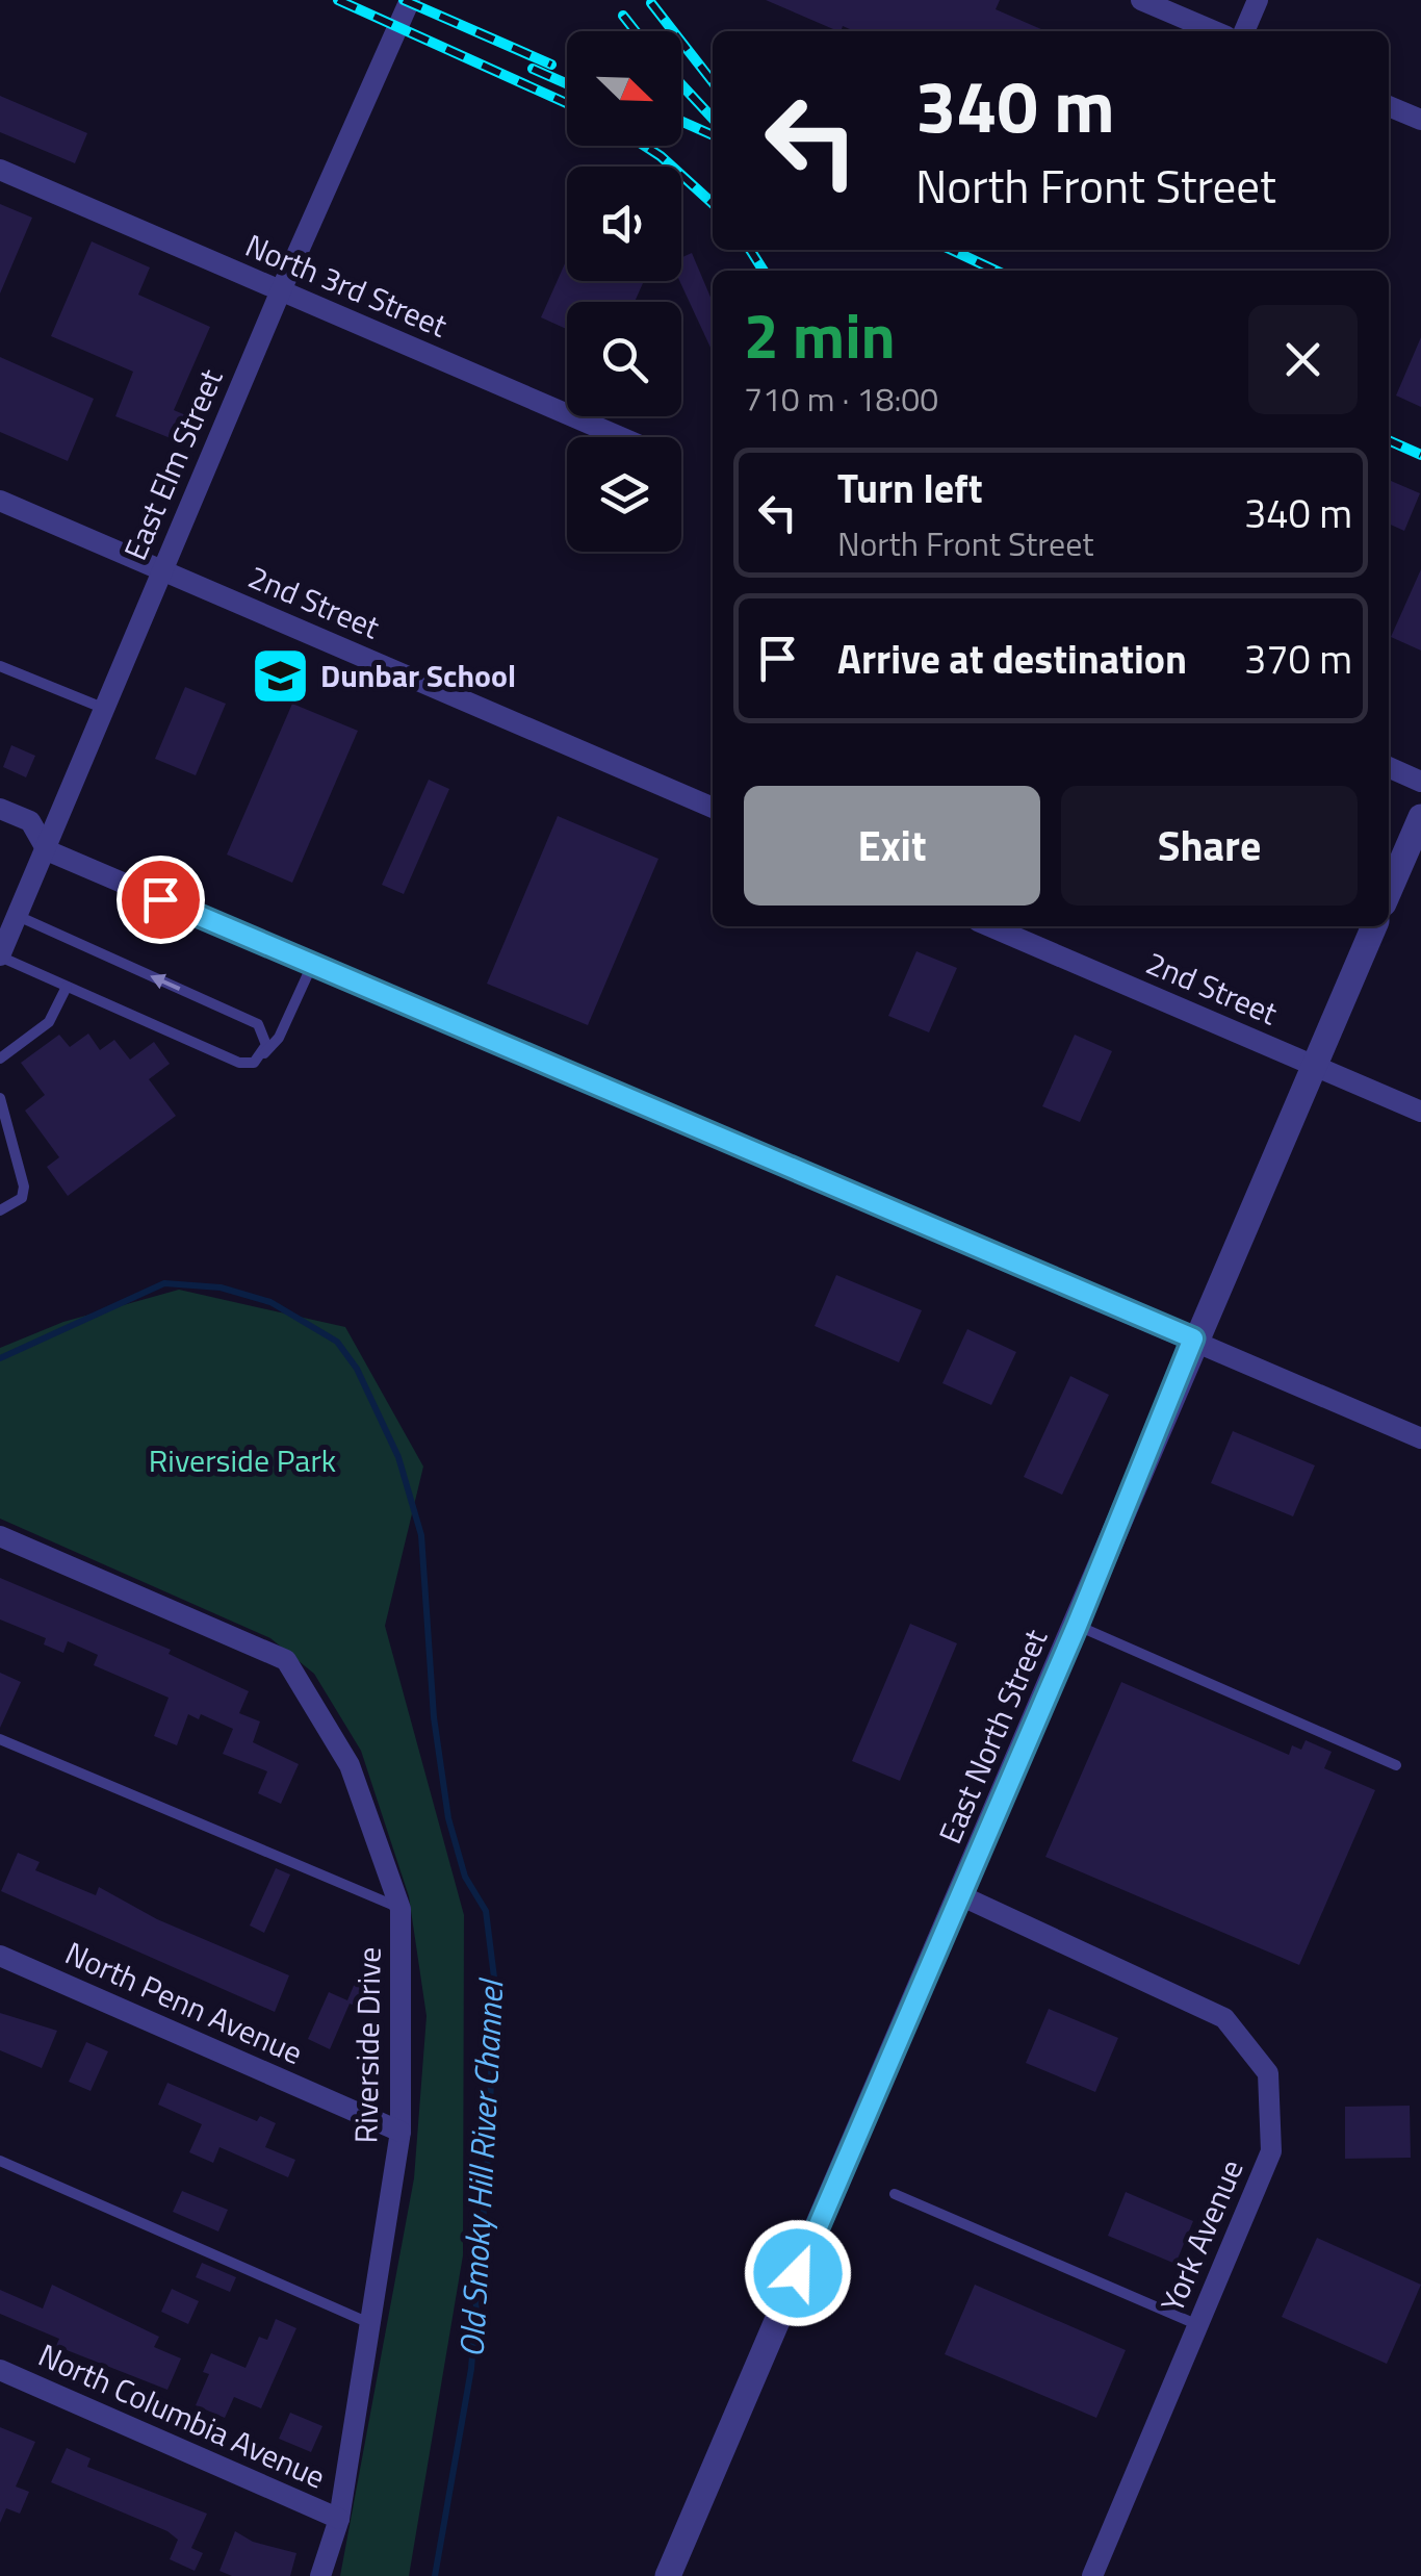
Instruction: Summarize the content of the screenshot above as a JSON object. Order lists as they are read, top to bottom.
{
  "streets": {
    "street": [
      "North 3rd Street",
      "East Elm Street",
      "2nd Street",
      "East North Street",
      "North Penn Avenue",
      "Riverside Drive",
      "York Avenue",
      "North Columbia Avenue"
    ]
  },
  "crossings": [
    ["North 3rd Street", "East Elm Street"],
    ["East Elm Street", "2nd Street"],
    ["2nd Street", "East North Street"],
    ["East North Street", "York Avenue"],
    ["North Penn Avenue", "Riverside Drive"],
    ["Riverside Drive", "North Columbia Avenue"]
  ],
  "water": ["Old Smoky Hill River Channel"],
  "parks": ["Riverside Park"],
  "places": {
    "school or university": ["Dunbar School"]
  },
  "north": "bottom right",
  "page": {
    "turn": ["340 m", "North Front Street"],
    "heading": ["2 min", "710 m · 18:00"],
    "list": [
      {
        "name": "Turn left",
        "note": "North Front Street",
        "value": "340 m"
      },
      {
        "name": "Arrive at destination",
        "value": "370 m"
      }
    ],
    "buttons": ["Exit", "Share"]
  }
}
